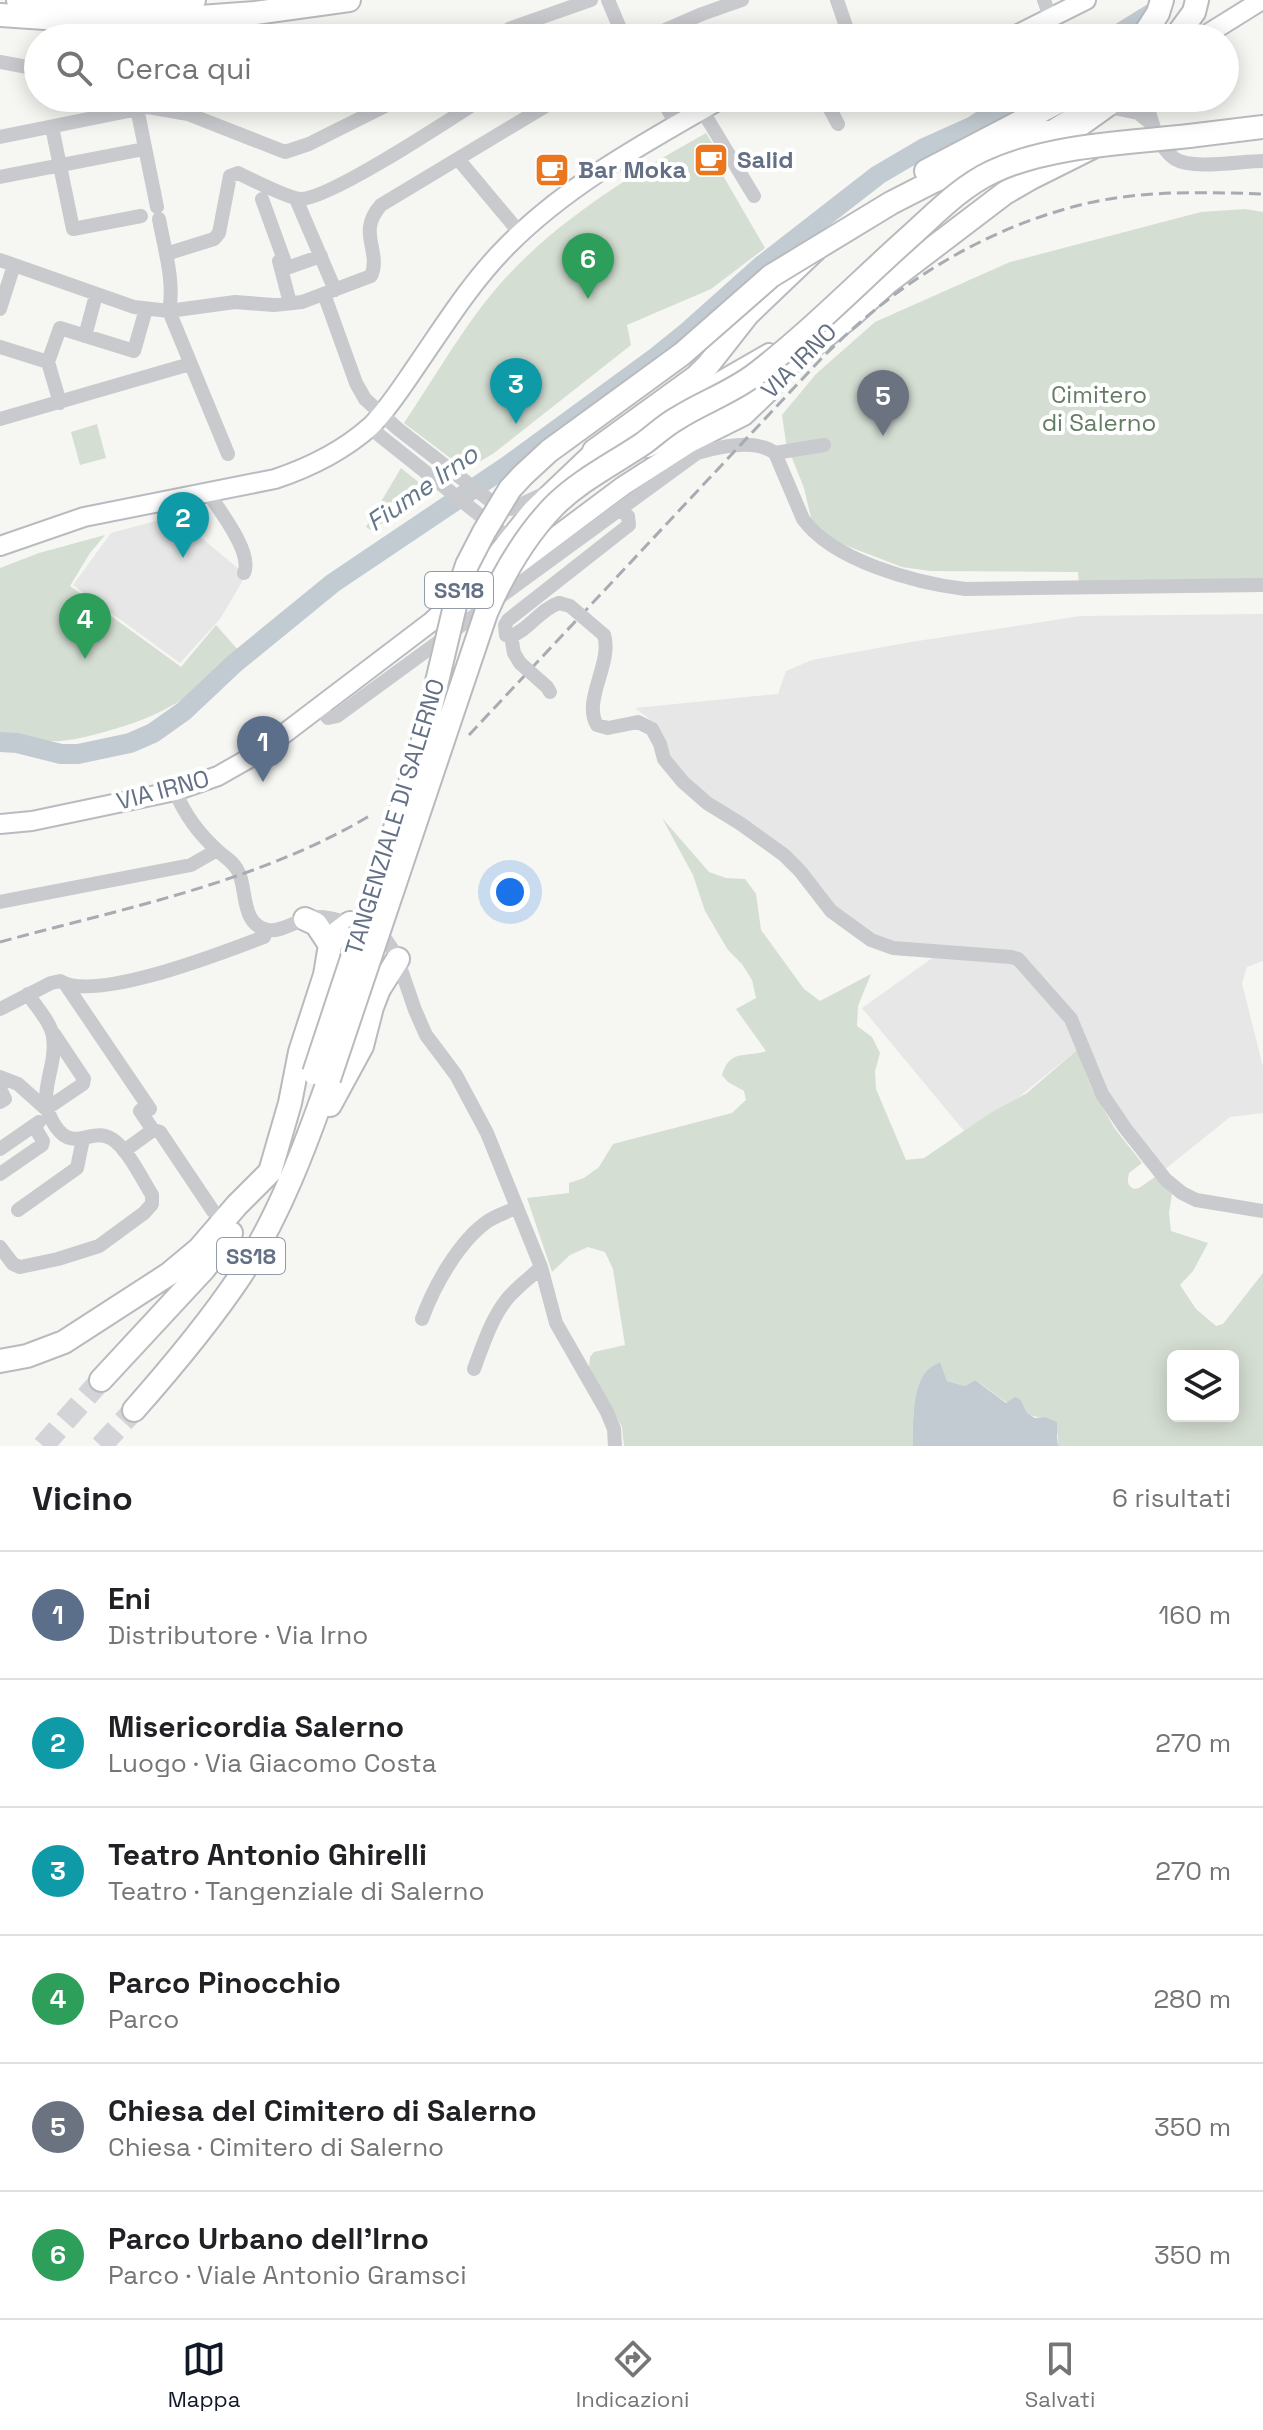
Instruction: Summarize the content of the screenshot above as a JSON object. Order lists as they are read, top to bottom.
{
  "streets": {
    "highway": ["SS18", "TANGENZIALE DI SALERNO"],
    "main road": ["VIA IRNO"]
  },
  "crossings": [
    ["VIA IRNO", "SS18"],
    ["VIA IRNO", "TANGENZIALE DI SALERNO"],
    ["SS18", "TANGENZIALE DI SALERNO"]
  ],
  "water": ["Fiume Irno"],
  "parks": ["Cimitero di Salerno"],
  "places": {
    "cafe": ["Salid", "Bar Moka"]
  },
  "page": {
    "search": "Cerca qui",
    "pins": [
      "6",
      "3",
      "5",
      "2",
      "4",
      "1"
    ],
    "heading": ["Vicino", "6 risultati"],
    "list": [
      {
        "mark": "1",
        "name": "Eni",
        "note": "Distributore · Via Irno",
        "value": "160 m"
      },
      {
        "mark": "2",
        "name": "Misericordia Salerno",
        "note": "Luogo · Via Giacomo Costa",
        "value": "270 m"
      },
      {
        "mark": "3",
        "name": "Teatro Antonio Ghirelli",
        "note": "Teatro · Tangenziale di Salerno",
        "value": "270 m"
      },
      {
        "mark": "4",
        "name": "Parco Pinocchio",
        "note": "Parco",
        "value": "280 m"
      },
      {
        "mark": "5",
        "name": "Chiesa del Cimitero di Salerno",
        "note": "Chiesa · Cimitero di Salerno",
        "value": "350 m"
      },
      {
        "mark": "6",
        "name": "Parco Urbano dell'Irno",
        "note": "Parco · Viale Antonio Gramsci",
        "value": "350 m"
      }
    ],
    "nav": ["Mappa", "Indicazioni", "Salvati"]
  }
}
